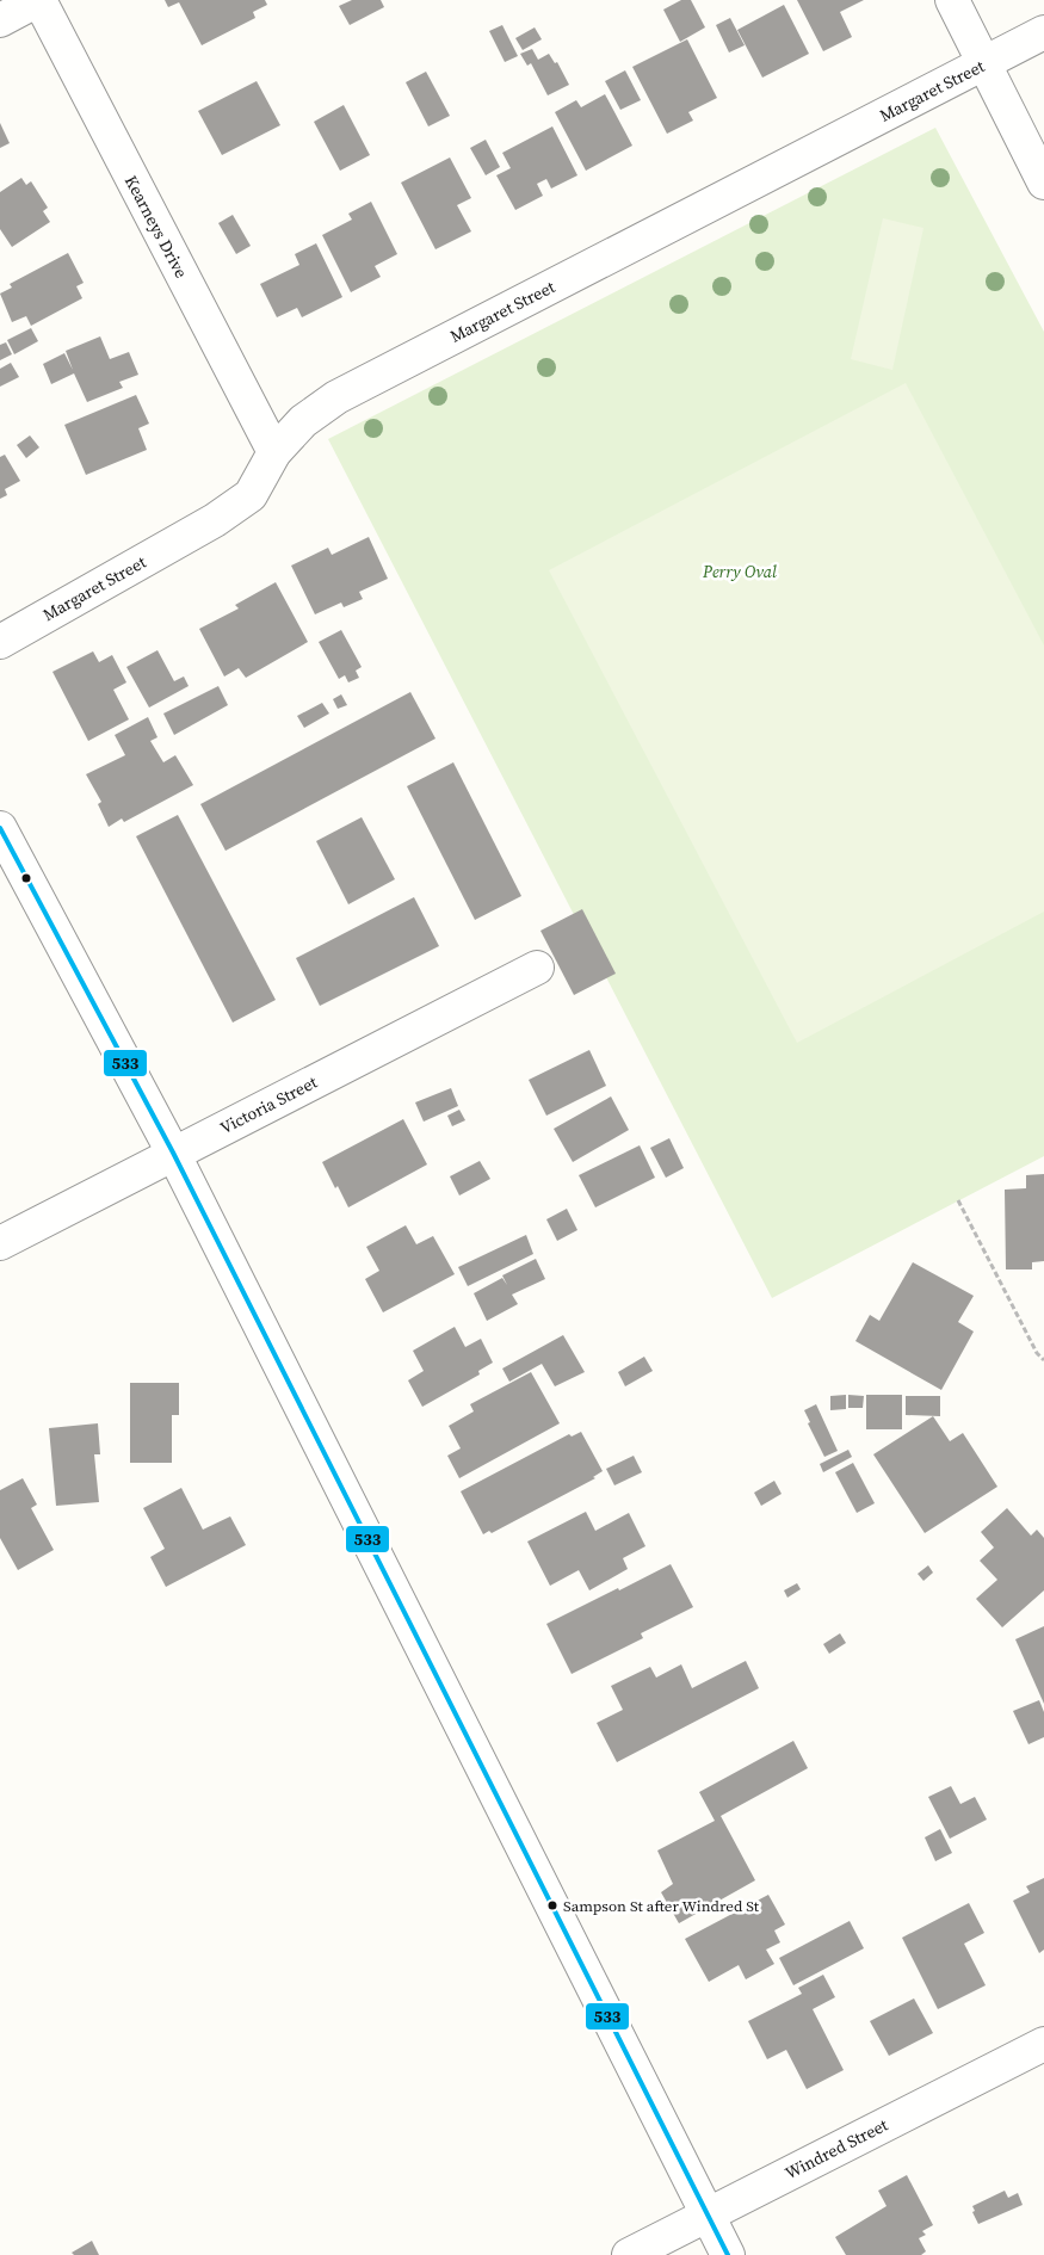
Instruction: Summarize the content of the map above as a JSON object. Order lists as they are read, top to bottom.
{
  "streets": {
    "street": [
      "Margaret Street",
      "Kearneys Drive",
      "Victoria Street",
      "Windred Street"
    ]
  },
  "crossings": [
    ["Margaret Street", "Kearneys Drive"]
  ],
  "parks": ["Perry Oval"],
  "places": ["Sampson St after Windred St"],
  "lines": ["transit line 533"]
}
